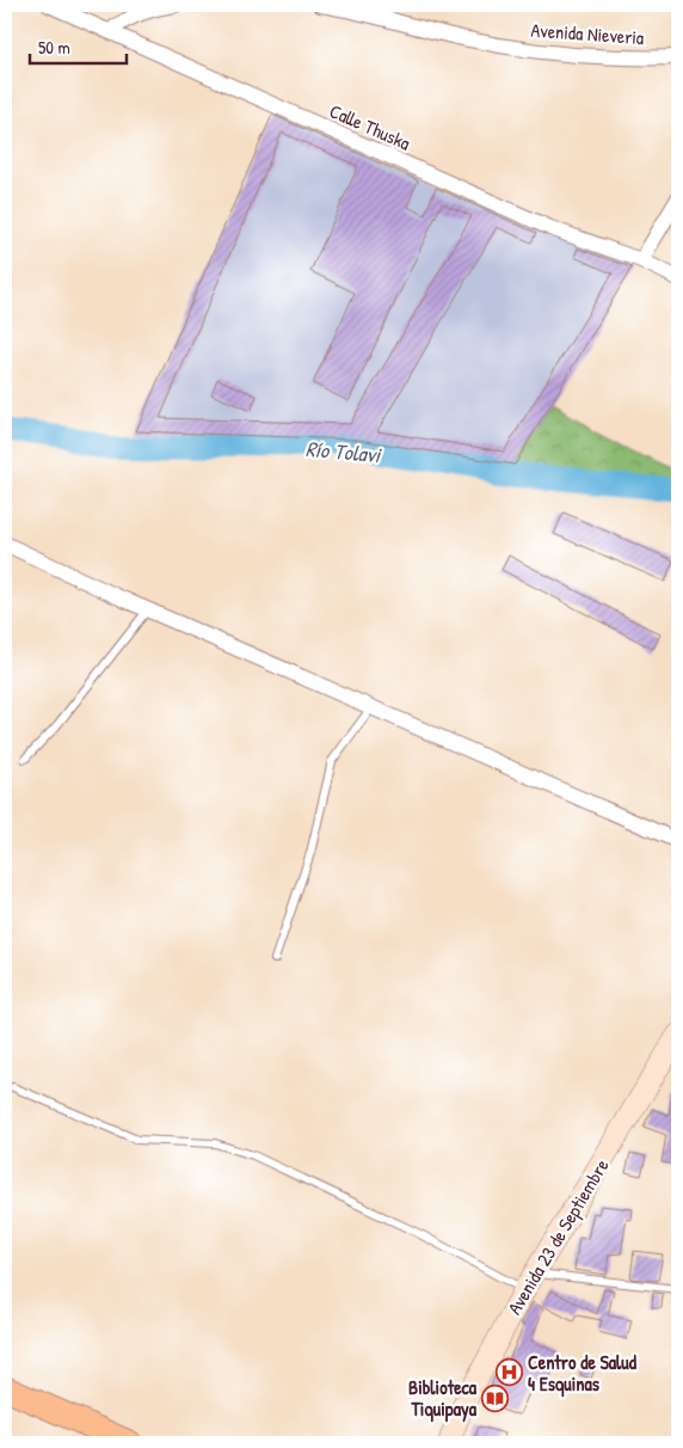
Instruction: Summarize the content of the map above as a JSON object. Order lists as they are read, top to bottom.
{
  "streets": {
    "main road": ["Avenida 23 de Septiembre"],
    "street": ["Avenida Nieveria", "Calle Thuska"]
  },
  "water": ["Río Tolavi"],
  "places": {
    "hospital": ["Centro de Salud 4 Esquinas"],
    "library": ["Biblioteca Tiquipaya"]
  },
  "scale_bar": "50 m"
}
